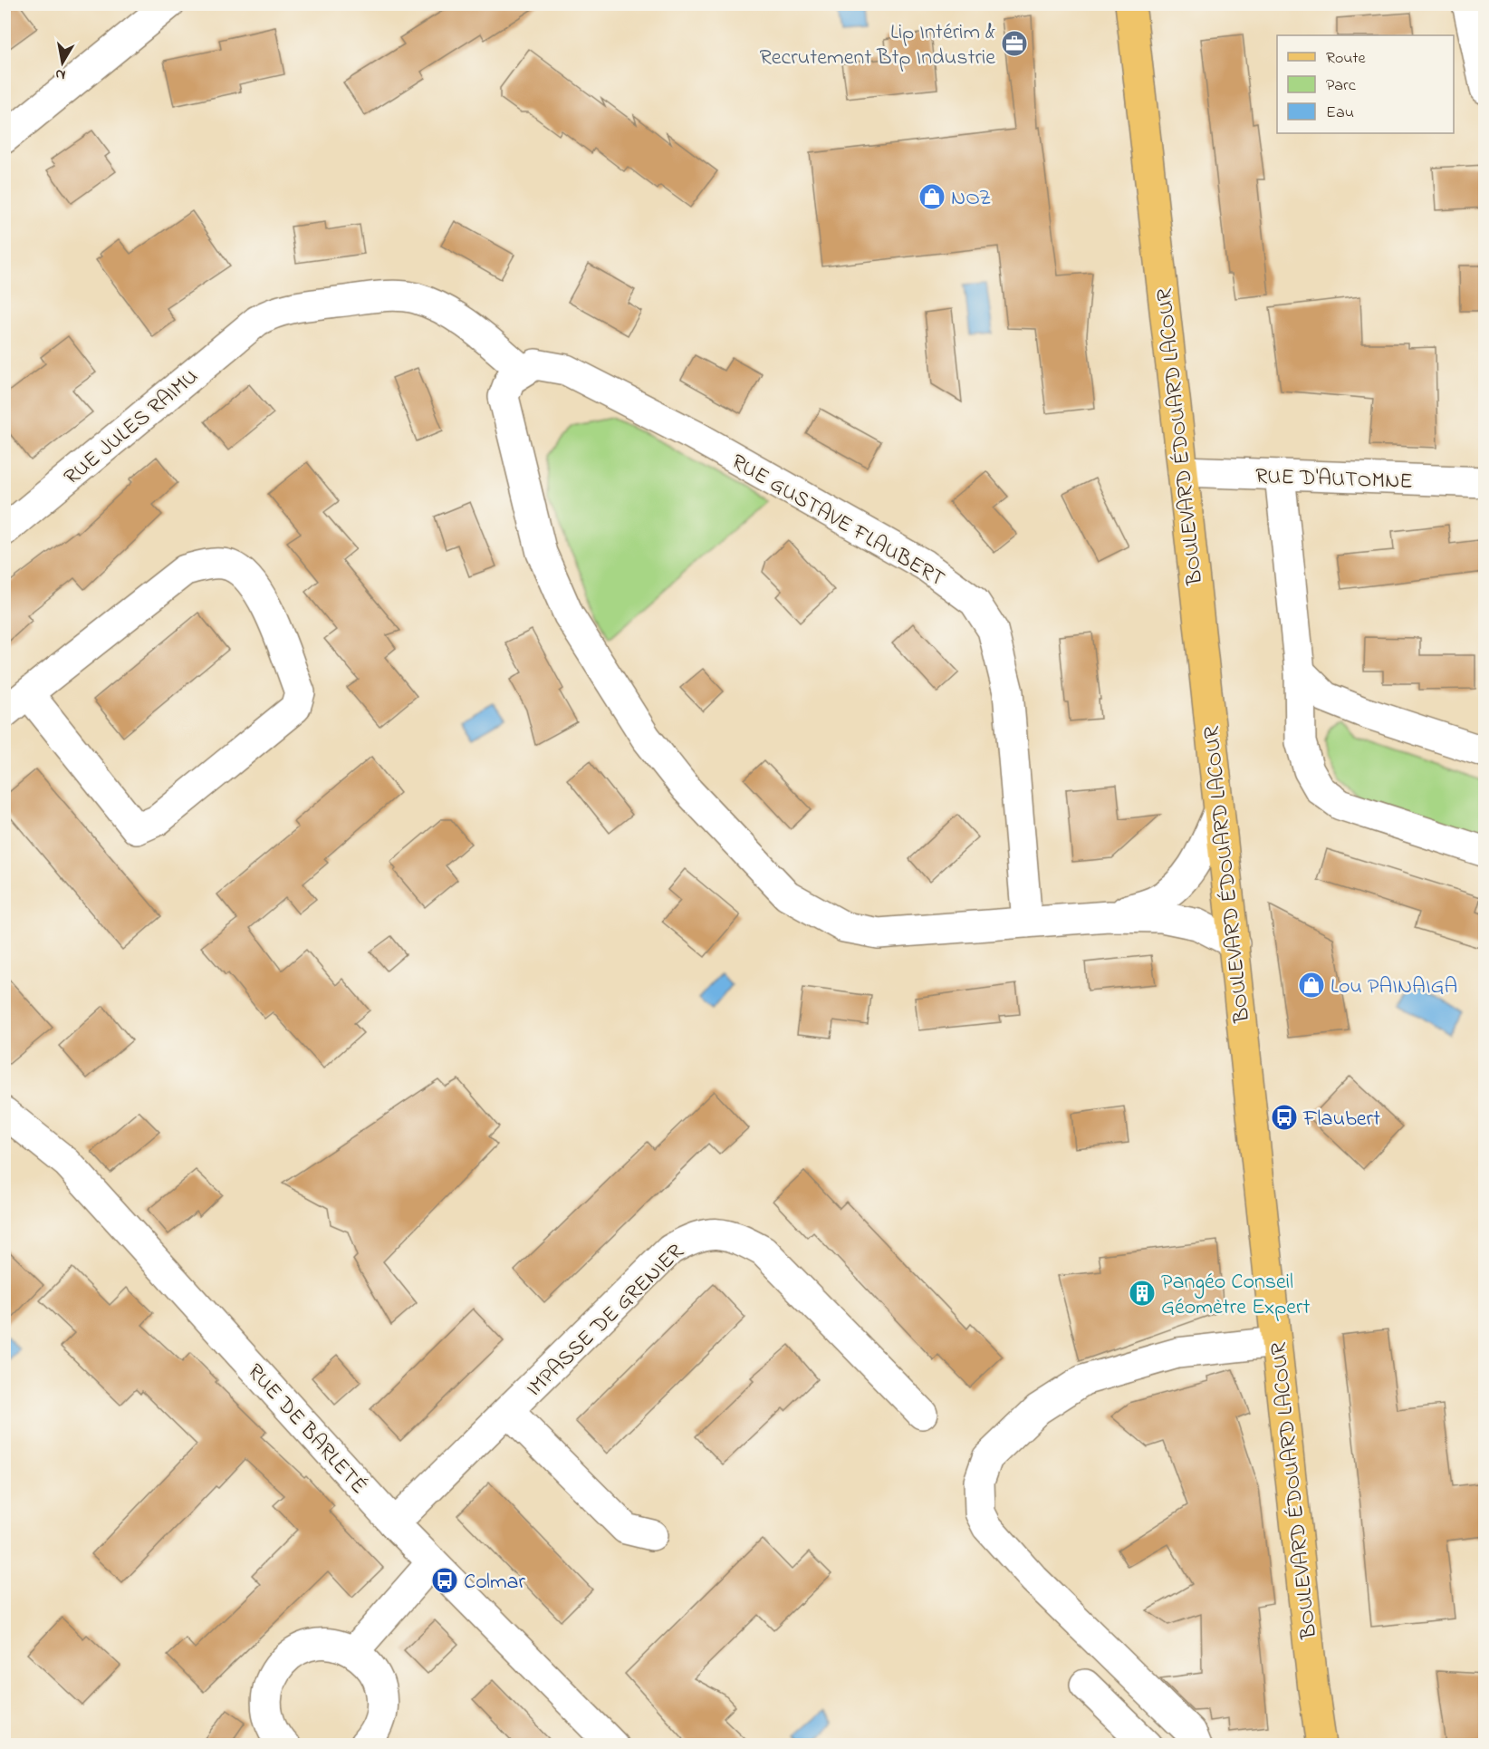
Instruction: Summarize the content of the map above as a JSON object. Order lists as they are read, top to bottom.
{
  "streets": {
    "main road": ["BOULEVARD ÉDOUARD LACOUR"],
    "street": [
      "RUE JULES RAIMU",
      "RUE D'AUTOMNE",
      "RUE GUSTAVE FLAUBERT",
      "IMPASSE DE GRENIER",
      "RUE DE BARLETÉ"
    ]
  },
  "crossings": [
    ["RUE JULES RAIMU", "RUE GUSTAVE FLAUBERT"],
    ["BOULEVARD ÉDOUARD LACOUR", "RUE D'AUTOMNE"],
    ["IMPASSE DE GRENIER", "RUE DE BARLETÉ"]
  ],
  "places": {
    "office": ["Lip Intérim & Recrutement Btp Industrie"],
    "shop": ["NOZ", "Lou PAINAIGA"],
    "bus stop": ["Flaubert", "Colmar"],
    "building": ["Pangéo Conseil Géomètre Expert"]
  },
  "legend": ["Route", "Parc", "Eau"],
  "north": "bottom"
}
